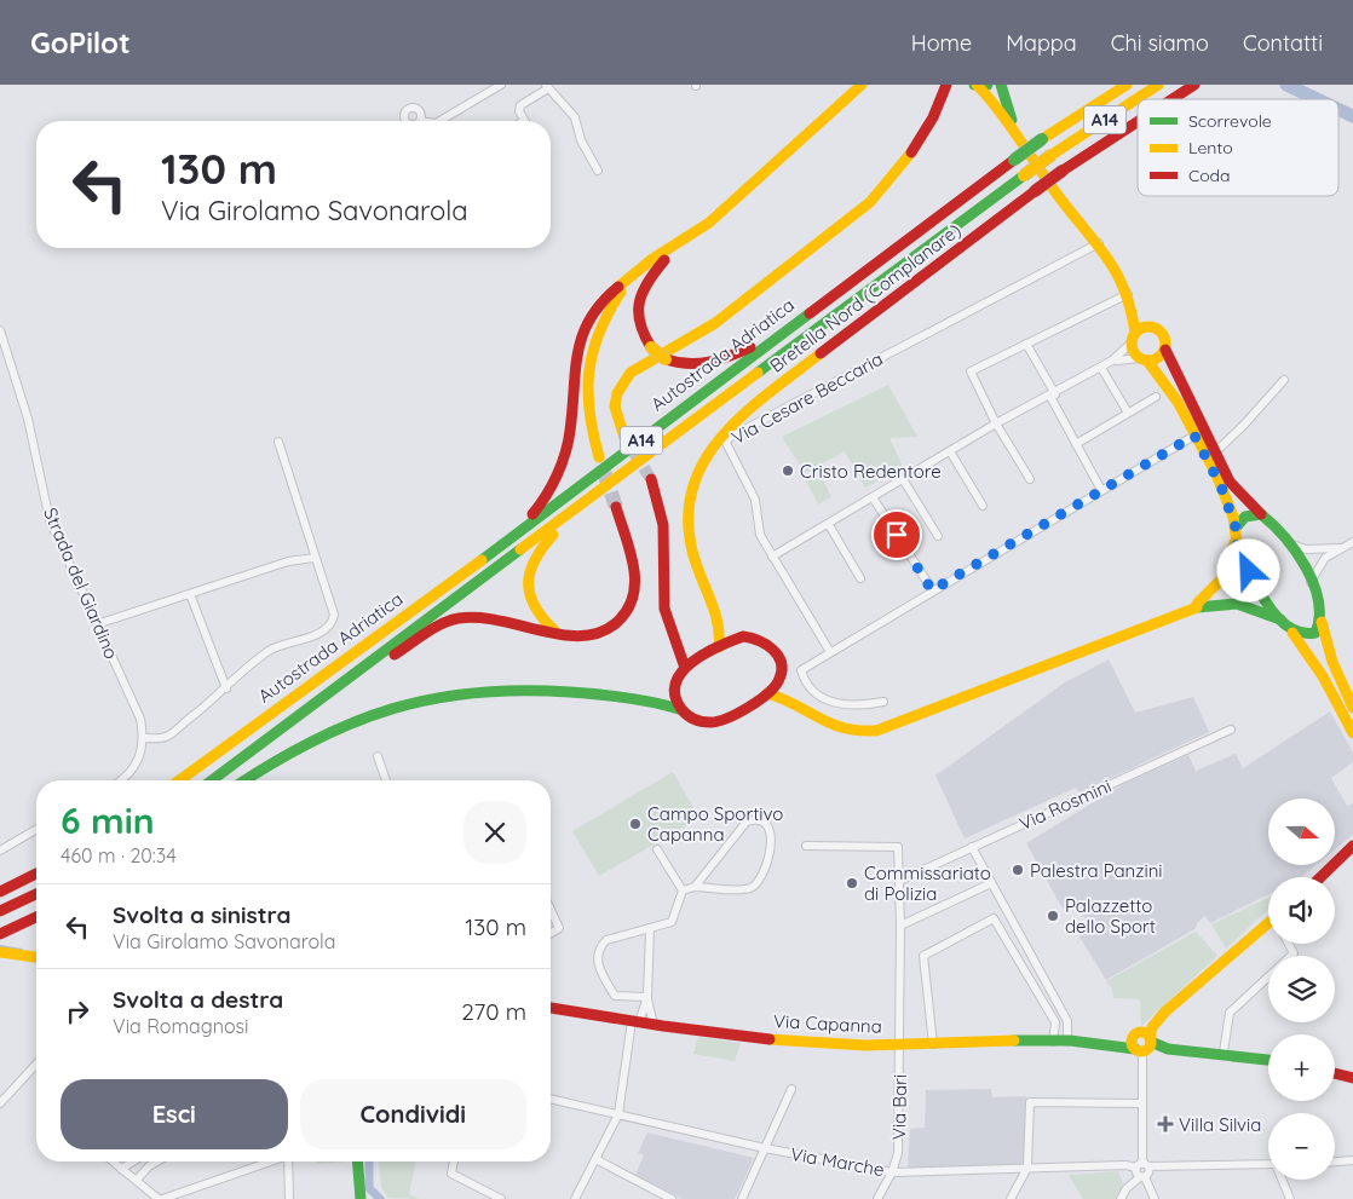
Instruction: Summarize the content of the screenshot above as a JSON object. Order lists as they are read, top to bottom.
{
  "streets": {
    "main road": [
      "A14",
      "Bretella Nord (Complanare)",
      "Autostrada Adriatica",
      "Via Capanna"
    ],
    "street": [
      "Via Cesare Beccaria",
      "Strada del Giardino",
      "Via Rosmini",
      "Via Bari",
      "Via Marche"
    ]
  },
  "crossings": [
    ["Via Capanna", "Via Bari"],
    ["Via Bari", "Via Marche"]
  ],
  "places": {
    "other": [
      "Cristo Redentore",
      "Campo Sportivo Capanna",
      "Palestra Panzini",
      "Commissariato di Polizia",
      "Palazzetto dello Sport"
    ],
    "health": ["Villa Silvia"]
  },
  "legend": ["Scorrevole", "Lento", "Coda"],
  "north": "right",
  "page": {
    "header": "GoPilot",
    "nav": [
      "Home",
      "Mappa",
      "Chi siamo",
      "Contatti"
    ],
    "turn": ["130 m", "Via Girolamo Savonarola"],
    "heading": ["6 min", "460 m · 20:34"],
    "map_buttons": ["+", "−"],
    "list": [
      {
        "name": "Svolta a sinistra",
        "note": "Via Girolamo Savonarola",
        "value": "130 m"
      },
      {
        "name": "Svolta a destra",
        "note": "Via Romagnosi",
        "value": "270 m"
      }
    ],
    "buttons": ["Esci", "Condividi"]
  }
}
